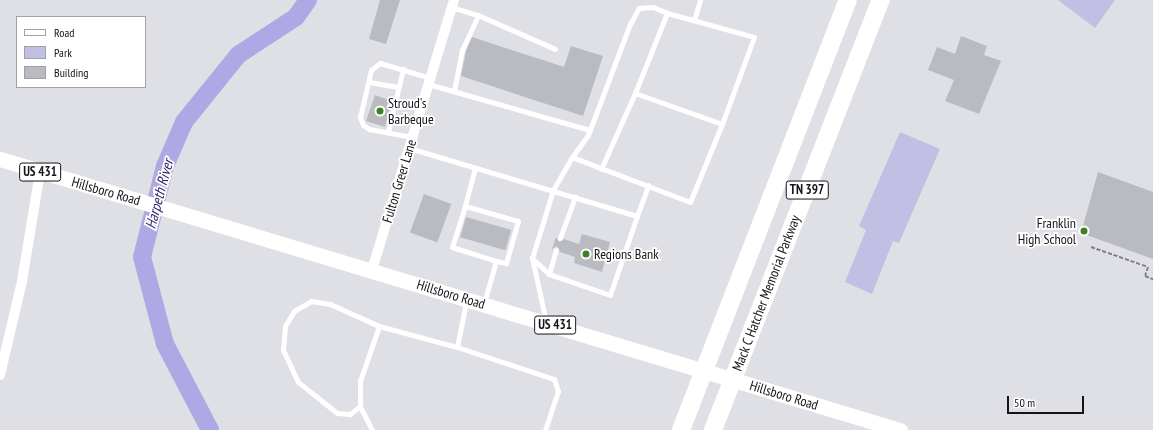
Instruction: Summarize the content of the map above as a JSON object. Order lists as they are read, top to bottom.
{
  "streets": {
    "highway": ["TN 397", "Mack C Hatcher Memorial Parkway"],
    "main road": ["US 431", "Hillsboro Road"],
    "street": ["Fulton Greer Lane"]
  },
  "crossings": [
    ["Fulton Greer Lane", "Hillsboro Road"],
    ["TN 397", "Hillsboro Road"],
    ["Hillsboro Road", "Mack C Hatcher Memorial Parkway"]
  ],
  "water": ["Harpeth River"],
  "places": ["Stroud's Barbeque", "Franklin High School", "Regions Bank"],
  "legend": ["Road", "Park", "Building"],
  "scale_bar": "50 m"
}
